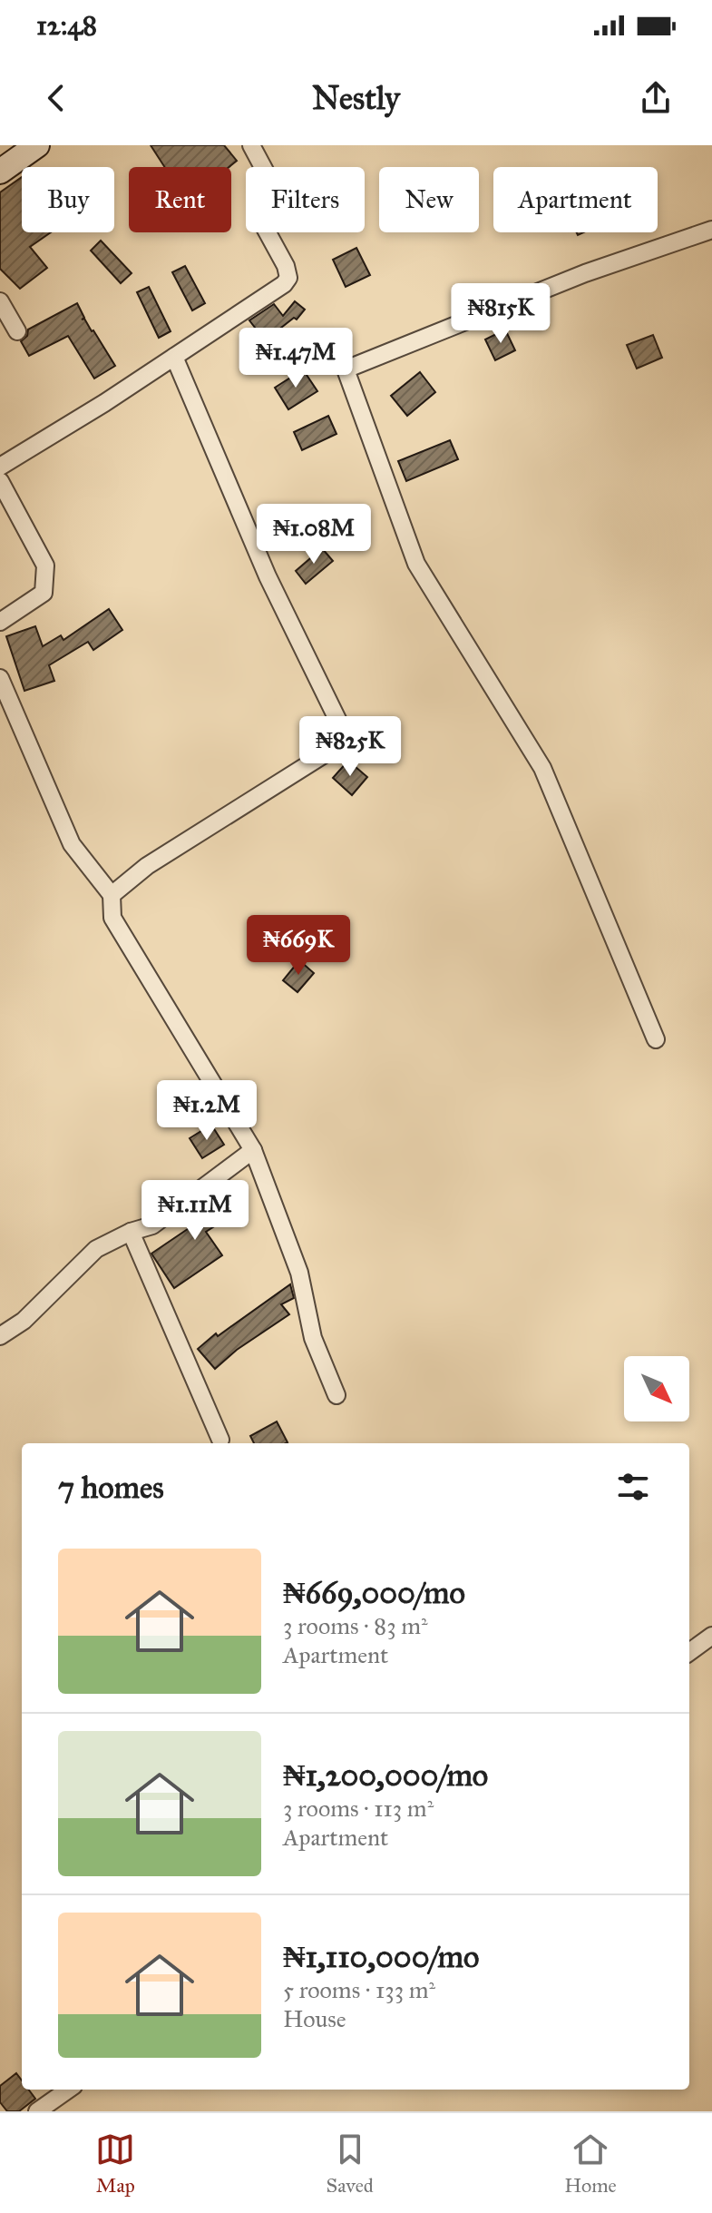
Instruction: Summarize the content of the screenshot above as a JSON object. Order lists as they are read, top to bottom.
{
  "north": "bottom right",
  "page": {
    "status": "12:48",
    "header": "Nestly",
    "chip": [
      "Buy",
      "Rent",
      "Filters",
      "New",
      "Apartment"
    ],
    "price": [
      "₦815K",
      "₦1.47M",
      "₦1.08M",
      "₦825K",
      "₦669K",
      "₦1.2M",
      "₦1.11M"
    ],
    "heading": "7 homes",
    "list": [
      {
        "name": "₦669,000/mo",
        "note": "3 rooms · 83 m² · Apartment"
      },
      {
        "name": "₦1,200,000/mo",
        "note": "3 rooms · 113 m² · Apartment"
      },
      {
        "name": "₦1,110,000/mo",
        "note": "5 rooms · 133 m² · House"
      }
    ],
    "tabs": ["Map", "Saved", "Home"]
  }
}
